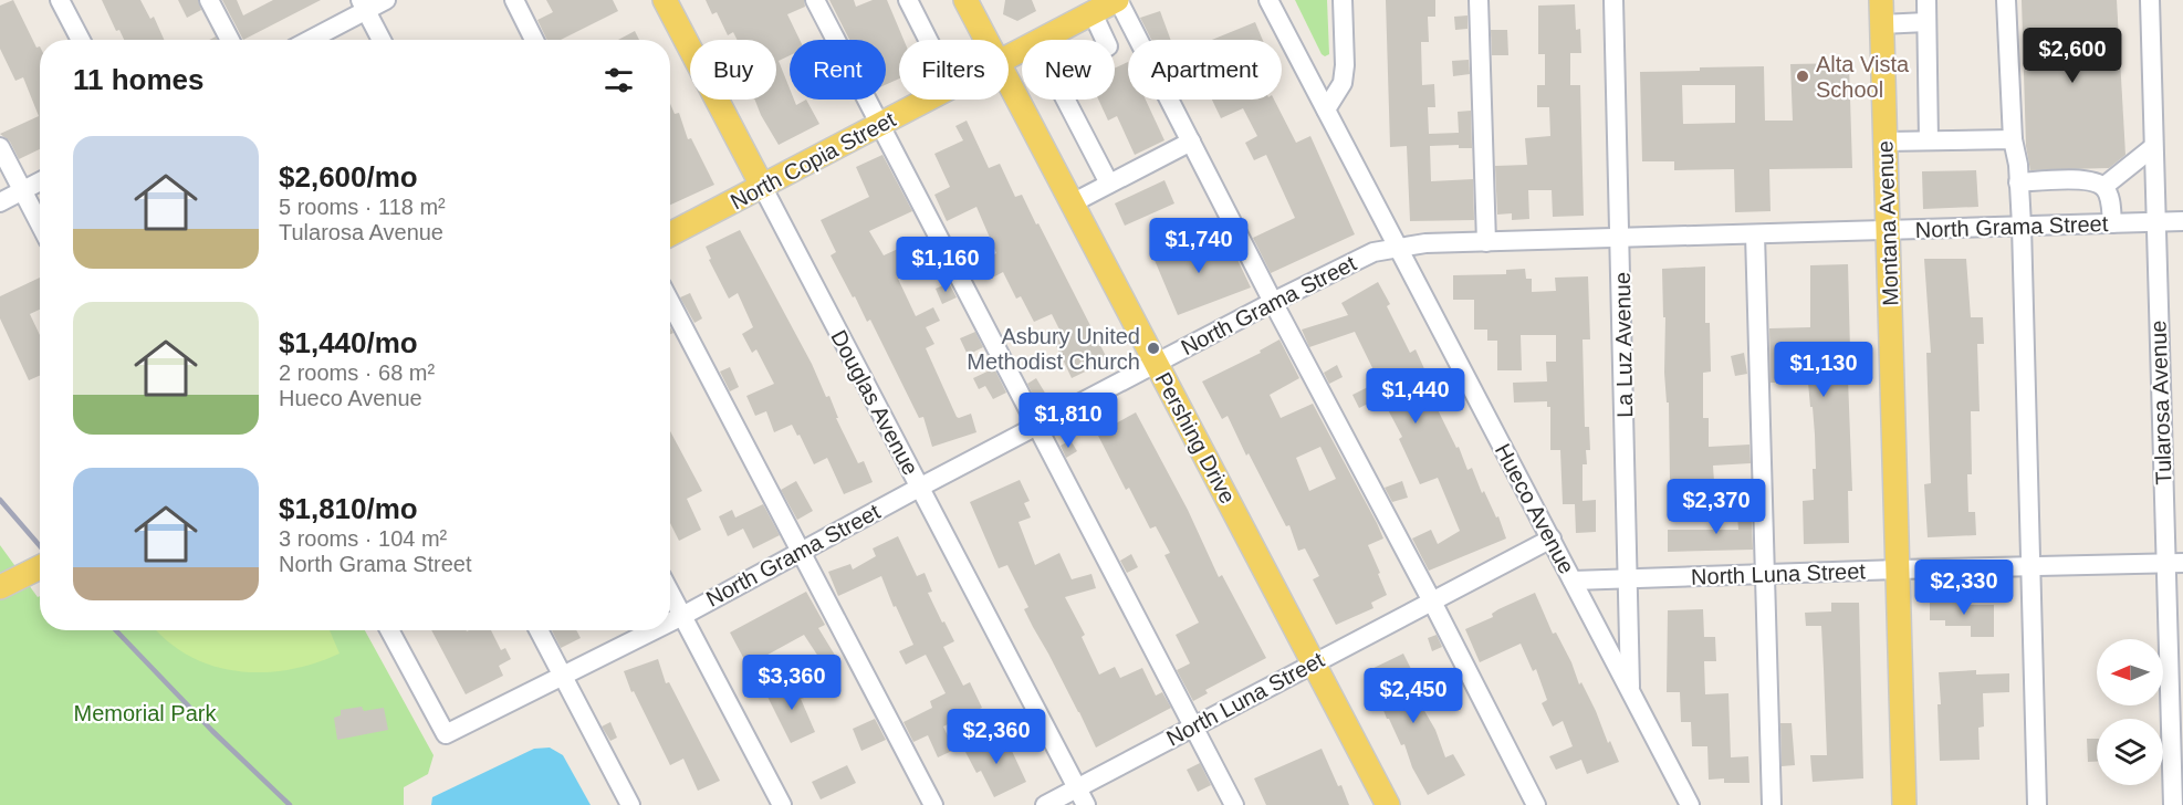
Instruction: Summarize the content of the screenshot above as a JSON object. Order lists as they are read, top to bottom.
{
  "streets": {
    "main road": [
      "North Copia Street",
      "Montana Avenue",
      "Douglas Avenue",
      "Pershing Drive"
    ],
    "street": [
      "North Grama Street",
      "La Luz Avenue",
      "Tularosa Avenue",
      "Hueco Avenue",
      "North Luna Street"
    ]
  },
  "crossings": [
    ["North Copia Street", "Douglas Avenue"],
    ["Montana Avenue", "North Grama Street"],
    ["Montana Avenue", "North Luna Street"],
    ["North Grama Street", "La Luz Avenue"],
    ["North Grama Street", "Douglas Avenue"],
    ["North Grama Street", "Tularosa Avenue"],
    ["North Grama Street", "Pershing Drive"],
    ["North Grama Street", "Hueco Avenue"],
    ["La Luz Avenue", "Hueco Avenue"],
    ["La Luz Avenue", "North Luna Street"],
    ["Douglas Avenue", "North Luna Street"],
    ["Tularosa Avenue", "North Luna Street"],
    ["Pershing Drive", "North Luna Street"],
    ["Hueco Avenue", "North Luna Street"]
  ],
  "parks": ["Memorial Park"],
  "places": ["Alta Vista School", "Asbury United Methodist Church"],
  "north": "left",
  "page": {
    "price": [
      "$2,600",
      "$1,740",
      "$1,160",
      "$1,130",
      "$1,440",
      "$1,810",
      "$2,370",
      "$2,330",
      "$3,360",
      "$2,450",
      "$2,360"
    ],
    "chip": [
      "Buy",
      "Rent",
      "Filters",
      "New",
      "Apartment"
    ],
    "heading": "11 homes",
    "list": [
      {
        "name": "$2,600/mo",
        "note": "5 rooms · 118 m² · Tularosa Avenue"
      },
      {
        "name": "$1,440/mo",
        "note": "2 rooms · 68 m² · Hueco Avenue"
      },
      {
        "name": "$1,810/mo",
        "note": "3 rooms · 104 m² · North Grama Street"
      }
    ]
  }
}
